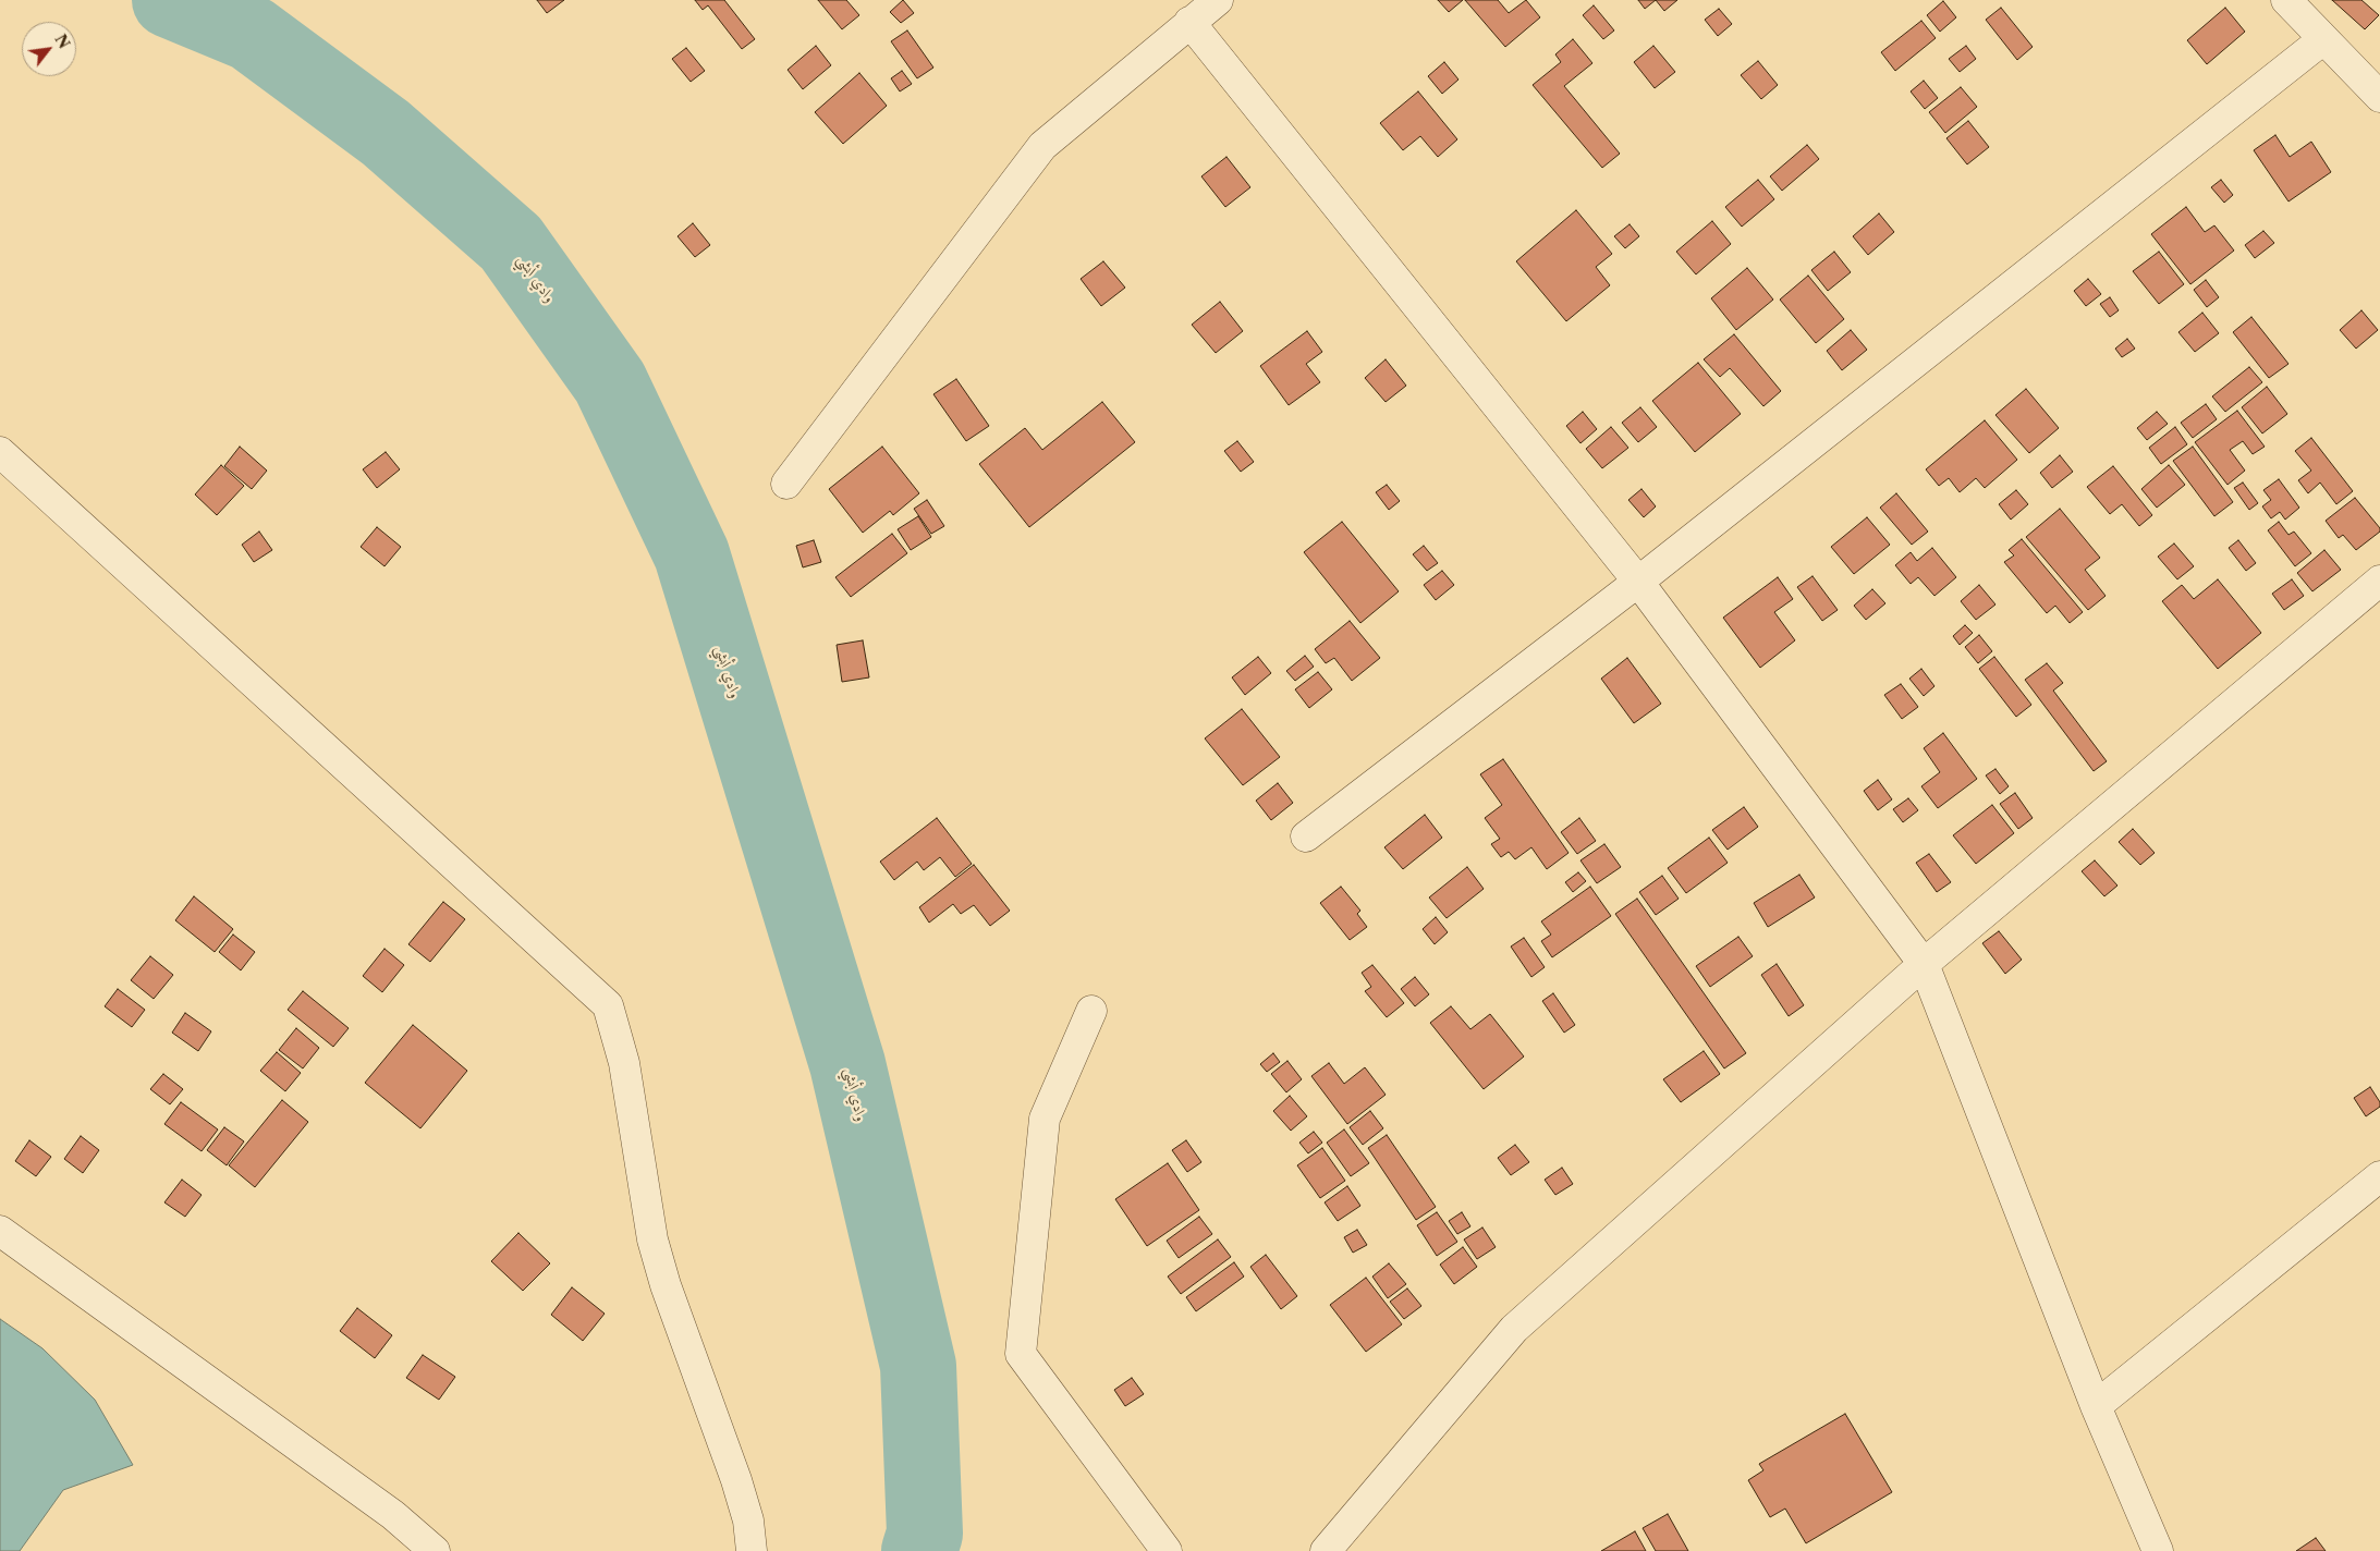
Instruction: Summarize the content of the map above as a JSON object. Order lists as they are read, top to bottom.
{
  "water": ["وادي أبشي"],
  "north": "top right"
}
